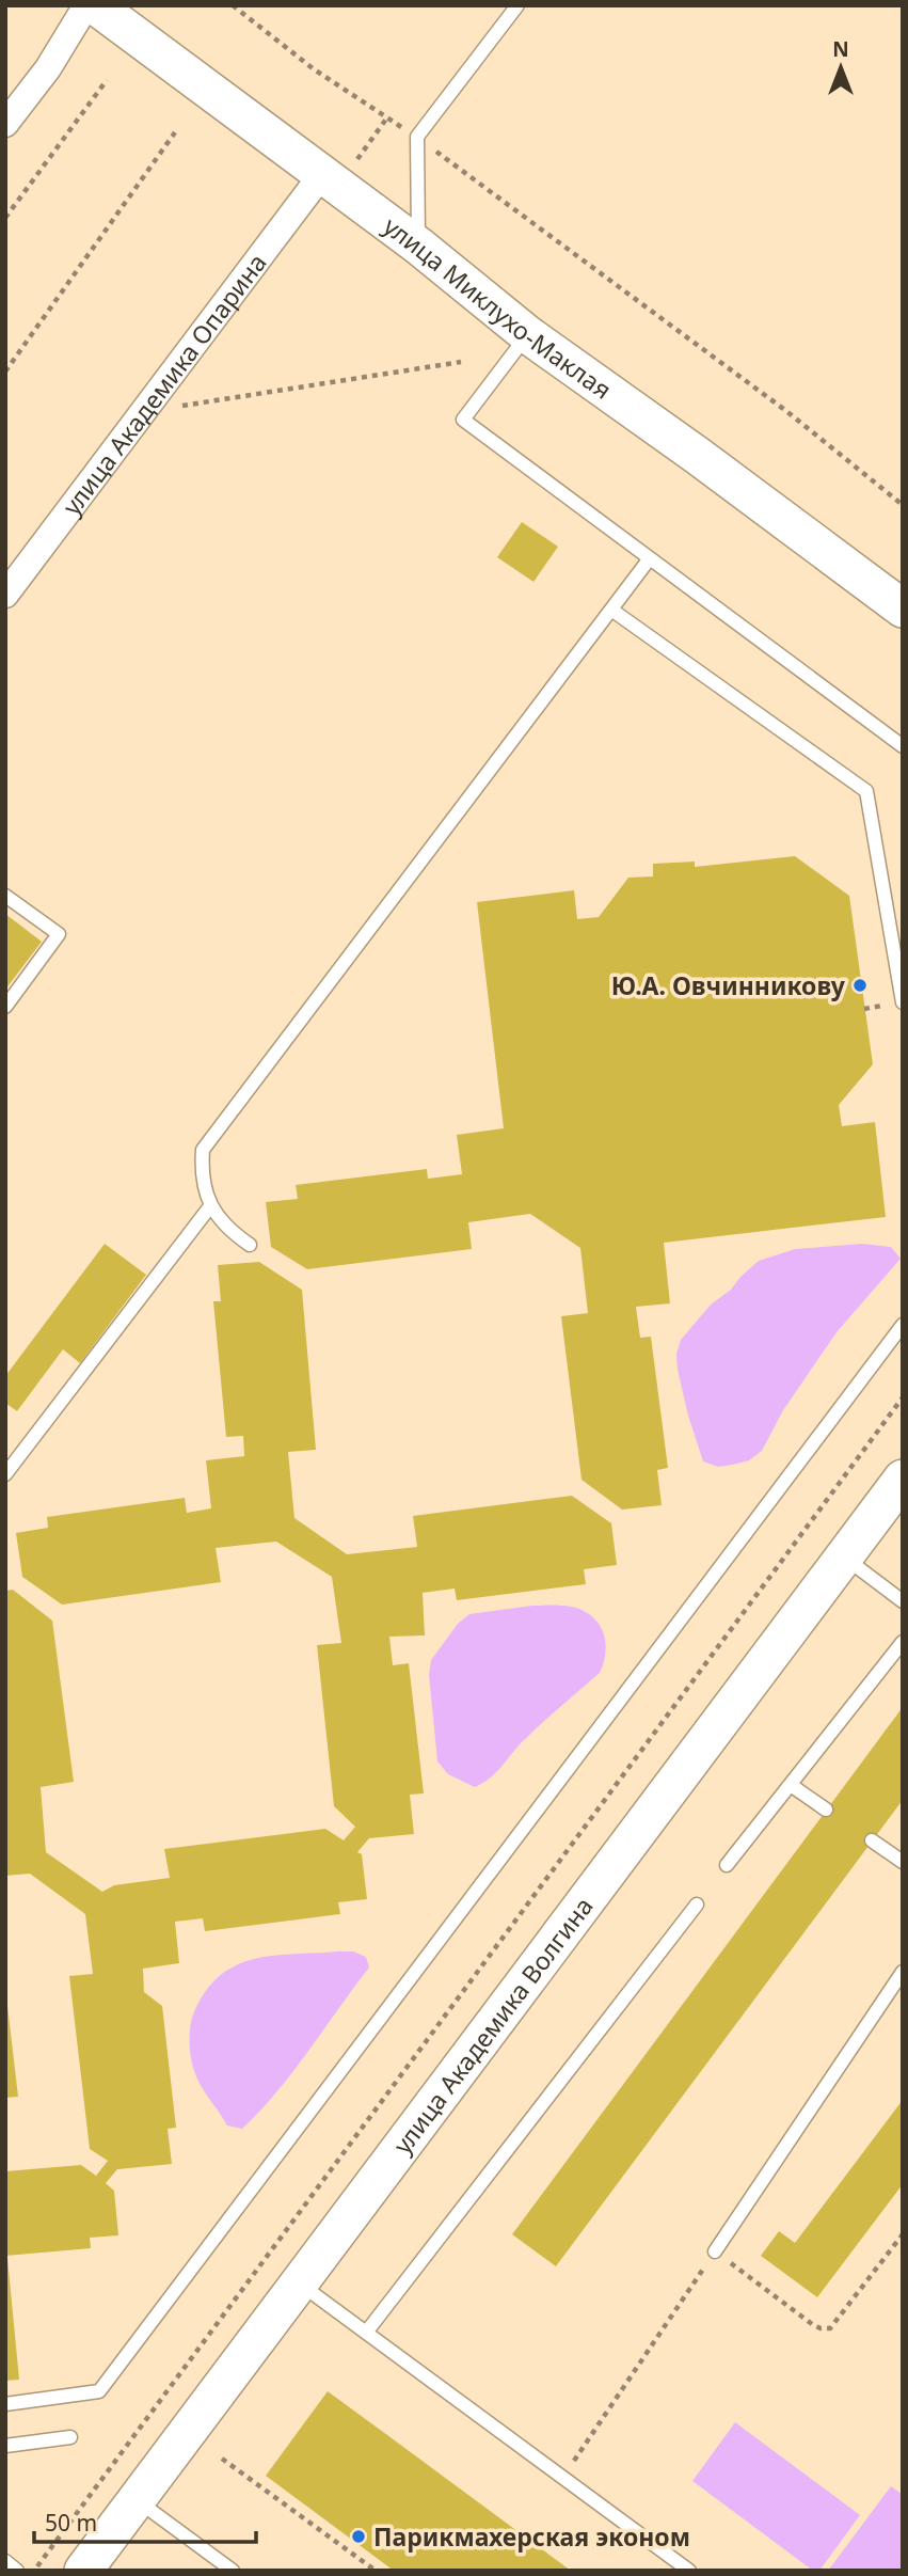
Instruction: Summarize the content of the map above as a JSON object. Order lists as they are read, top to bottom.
{
  "streets": {
    "street": ["улица Миклухо-Маклая", "улица Академика Опарина", "улица Академика Волгина"]
  },
  "crossings": [
    ["улица Миклухо-Маклая", "улица Академика Опарина"]
  ],
  "places": ["Ю.А. Овчинникову", "Парикмахерская эконом"],
  "scale_bar": "50 m",
  "north": "top"
}
